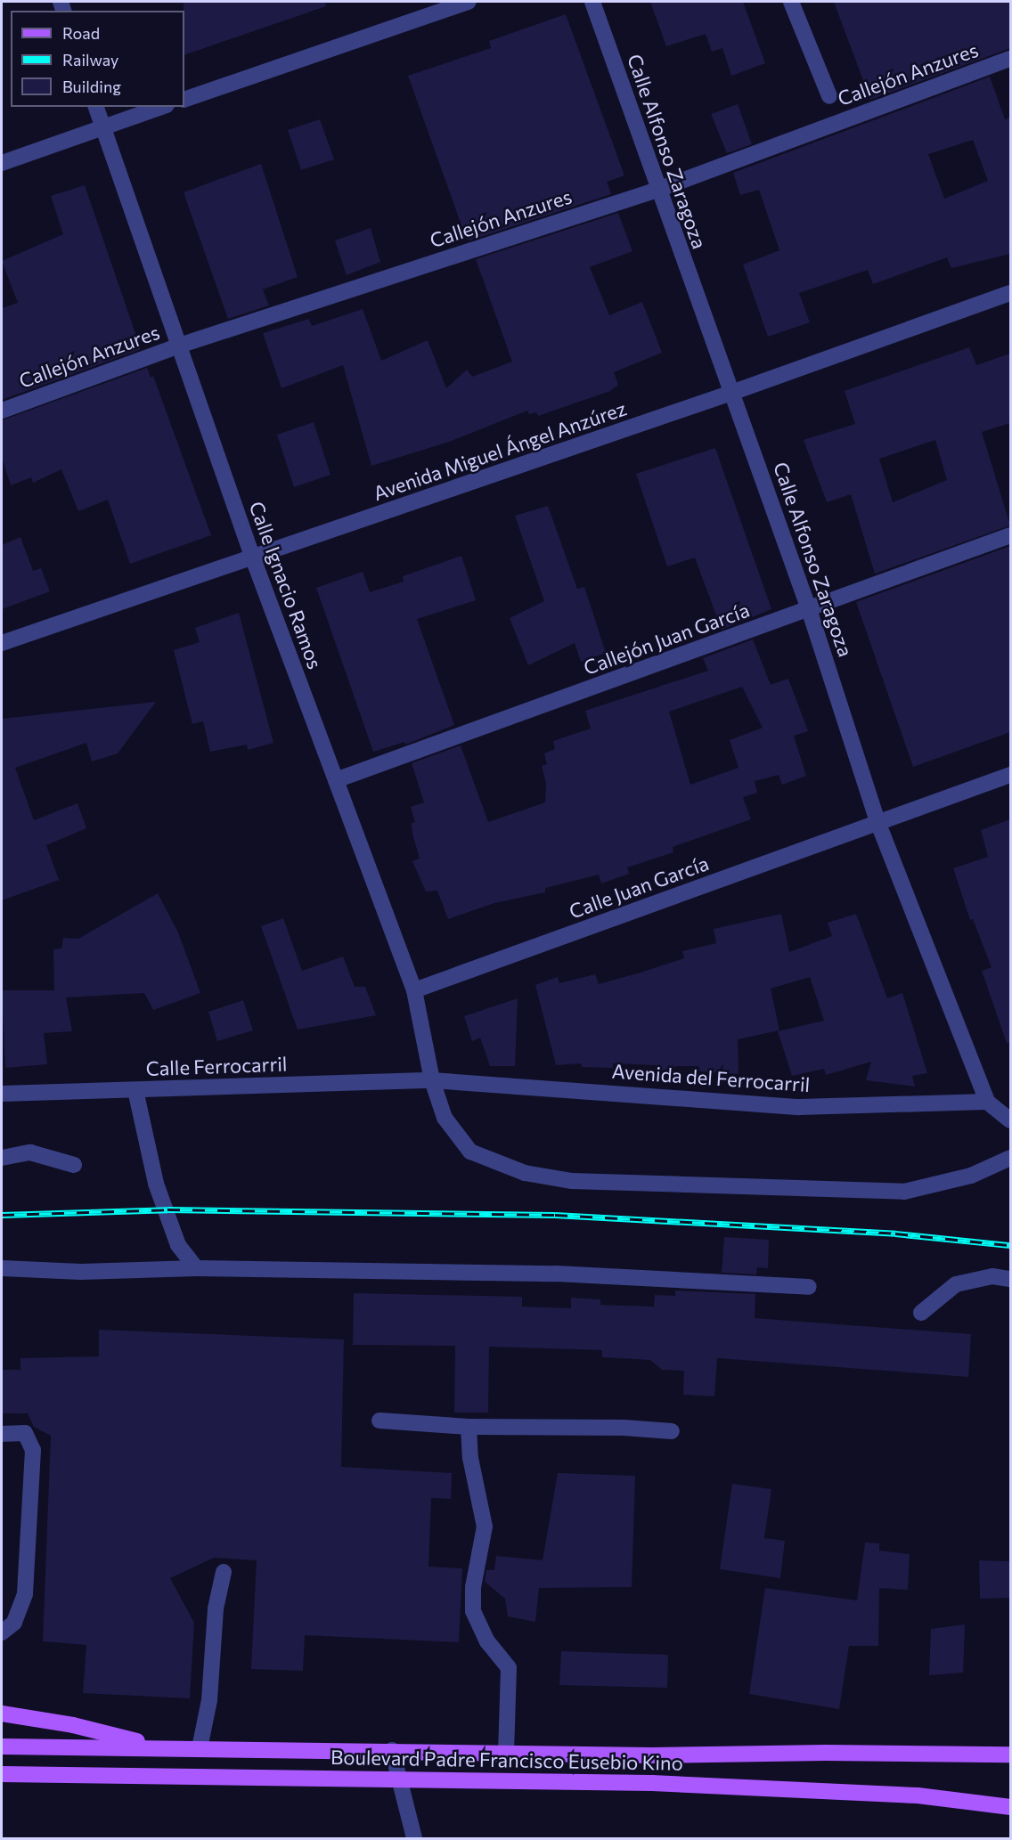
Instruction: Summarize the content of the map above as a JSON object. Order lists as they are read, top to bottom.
{
  "streets": {
    "main road": ["Boulevard Padre Francisco Eusebio Kino"],
    "street": [
      "Callejón Anzures",
      "Calle Alfonso Zaragoza",
      "Avenida Miguel Ángel Anzúrez",
      "Calle Ignacio Ramos",
      "Callejón Juan García",
      "Calle Juan García",
      "Calle Ferrocarril",
      "Avenida del Ferrocarril"
    ]
  },
  "crossings": [
    ["Callejón Anzures", "Calle Alfonso Zaragoza"],
    ["Callejón Anzures", "Calle Ignacio Ramos"],
    ["Calle Alfonso Zaragoza", "Avenida Miguel Ángel Anzúrez"],
    ["Calle Alfonso Zaragoza", "Callejón Juan García"],
    ["Calle Alfonso Zaragoza", "Calle Juan García"],
    ["Calle Alfonso Zaragoza", "Avenida del Ferrocarril"],
    ["Avenida Miguel Ángel Anzúrez", "Calle Ignacio Ramos"],
    ["Calle Ignacio Ramos", "Callejón Juan García"],
    ["Calle Ignacio Ramos", "Calle Juan García"],
    ["Calle Ignacio Ramos", "Calle Ferrocarril"],
    ["Calle Ignacio Ramos", "Avenida del Ferrocarril"],
    ["Calle Ferrocarril", "Avenida del Ferrocarril"]
  ],
  "legend": ["Road", "Railway", "Building"]
}
